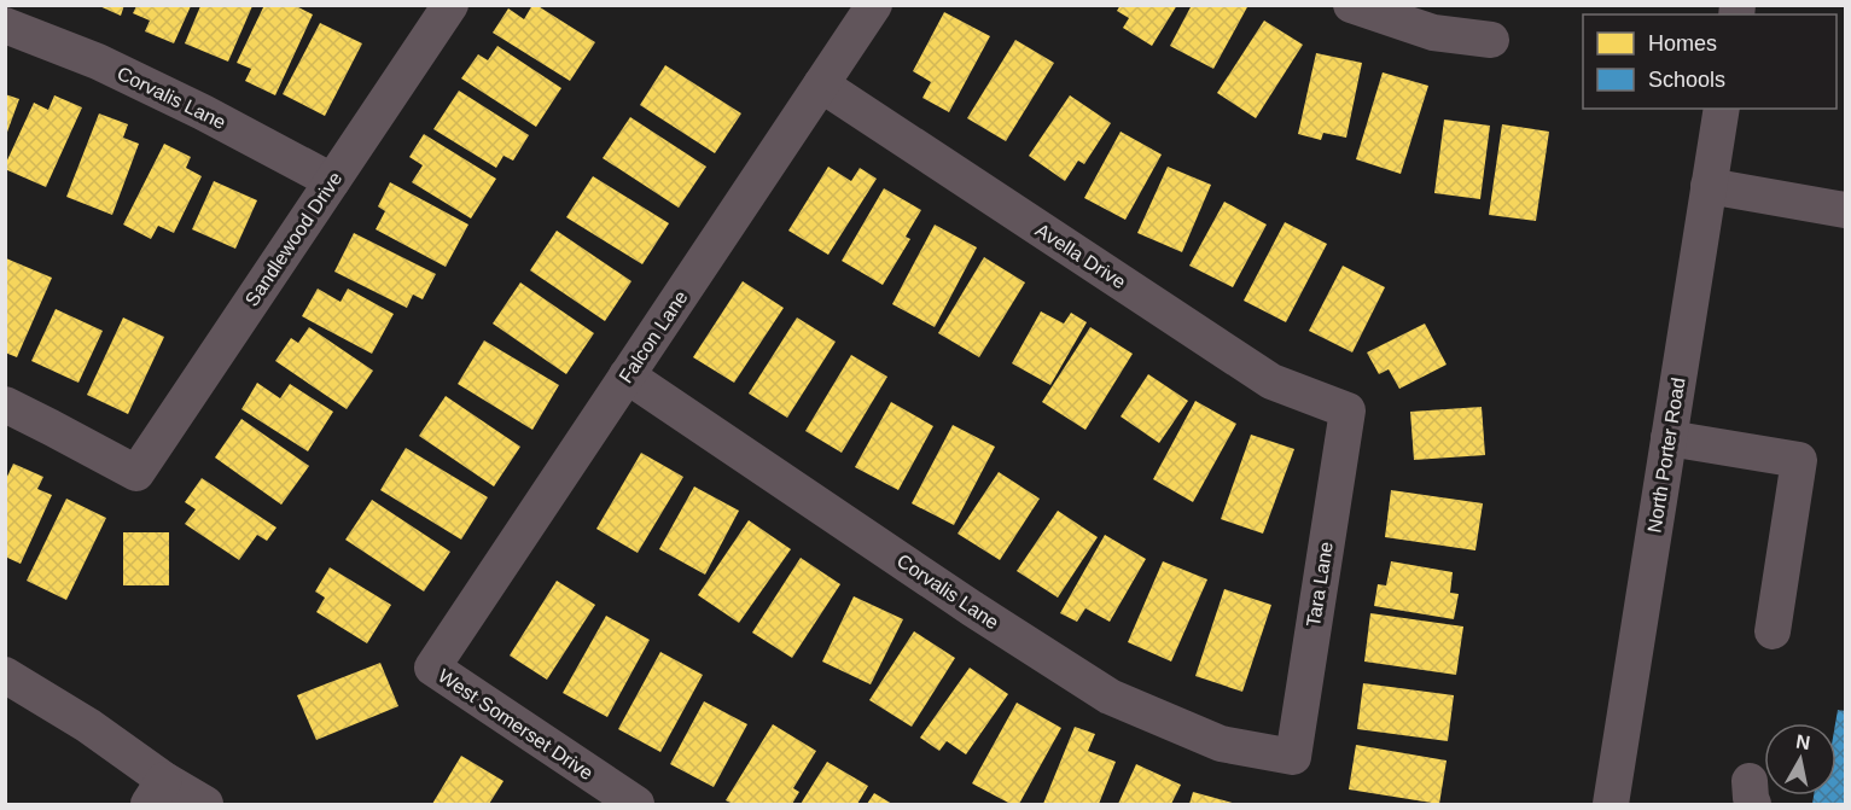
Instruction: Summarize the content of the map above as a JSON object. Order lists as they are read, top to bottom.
{
  "streets": {
    "street": [
      "Corvalis Lane",
      "Sandlewood Drive",
      "Avella Drive",
      "Falcon Lane",
      "North Porter Road",
      "Tara Lane",
      "West Somerset Drive"
    ]
  },
  "crossings": [
    ["Corvalis Lane", "Sandlewood Drive"],
    ["Corvalis Lane", "Falcon Lane"],
    ["Corvalis Lane", "Tara Lane"],
    ["Avella Drive", "Falcon Lane"],
    ["Avella Drive", "Tara Lane"],
    ["Falcon Lane", "West Somerset Drive"]
  ],
  "legend": ["Homes", "Schools"],
  "north": "top"
}
